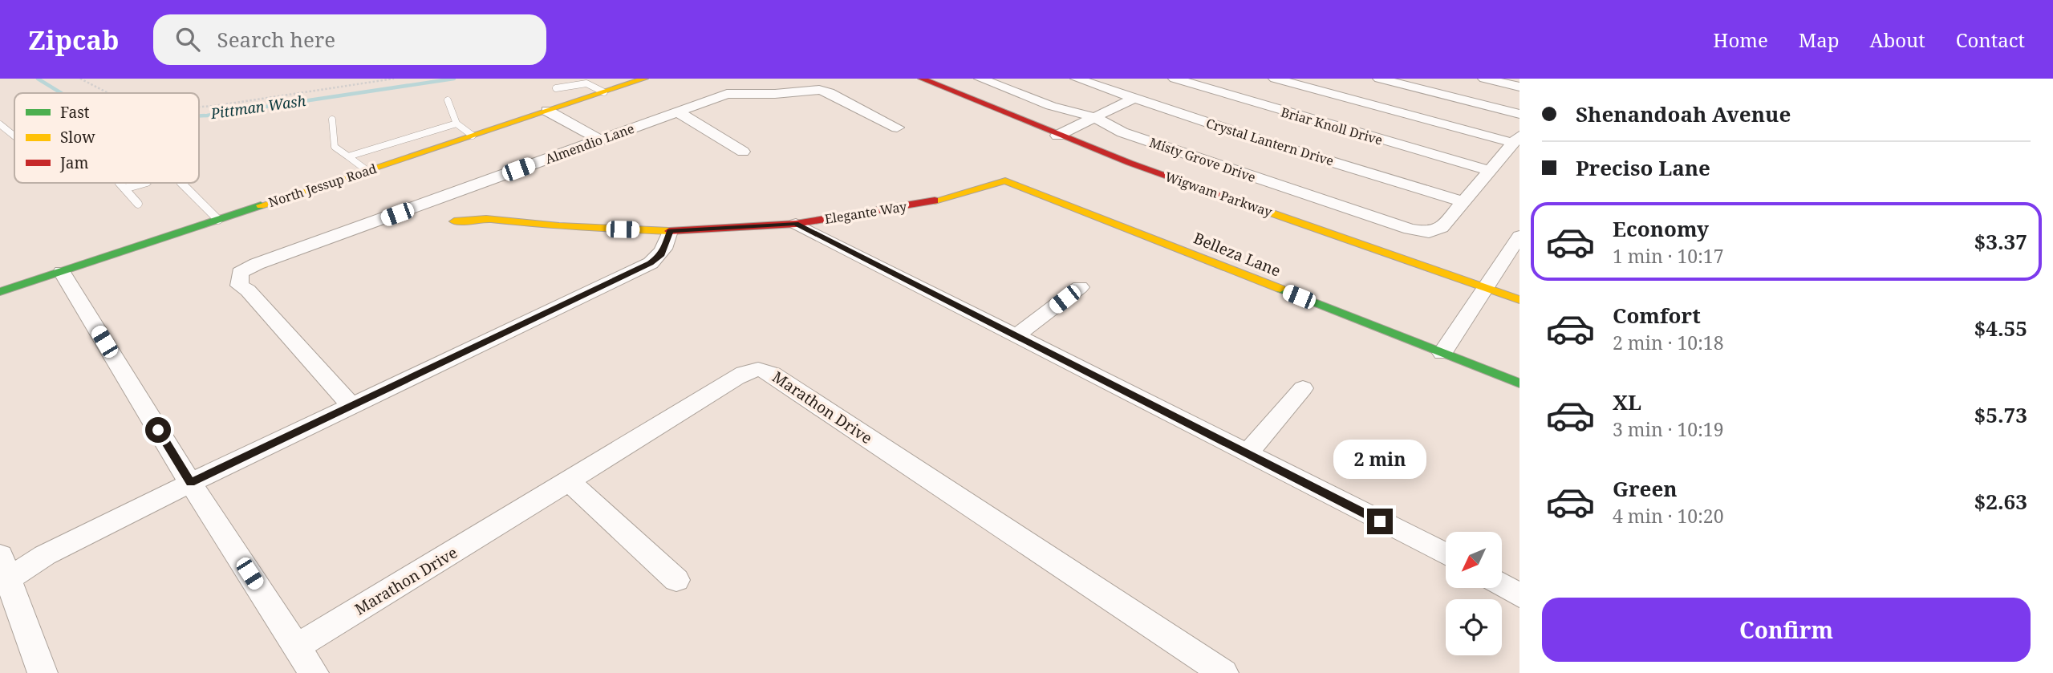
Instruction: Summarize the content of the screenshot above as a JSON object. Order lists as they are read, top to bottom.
{
  "streets": {
    "street": [
      "Briar Knoll Drive",
      "Crystal Lantern Drive",
      "Almendio Lane",
      "Misty Grove Drive",
      "North Jessup Road",
      "Wigwam Parkway",
      "Elegante Way",
      "Belleza Lane",
      "Marathon Drive"
    ]
  },
  "crossings": [
    ["Crystal Lantern Drive", "Misty Grove Drive"],
    ["Elegante Way", "Belleza Lane"]
  ],
  "water": ["Pittman Wash"],
  "legend": ["Fast", "Slow", "Jam"],
  "north": "bottom left",
  "page": {
    "header": "Zipcab",
    "search": "Search here",
    "nav": [
      "Home",
      "Map",
      "About",
      "Contact"
    ],
    "banner": ["Shenandoah Avenue", "Preciso Lane"],
    "list": [
      {
        "name": "Economy",
        "note": "1 min · 10:17",
        "value": "$3.37"
      },
      {
        "name": "Comfort",
        "note": "2 min · 10:18",
        "value": "$4.55"
      },
      {
        "name": "XL",
        "note": "3 min · 10:19",
        "value": "$5.73"
      },
      {
        "name": "Green",
        "note": "4 min · 10:20",
        "value": "$2.63"
      }
    ],
    "bubble": "2 min",
    "buttons": "Confirm"
  }
}
